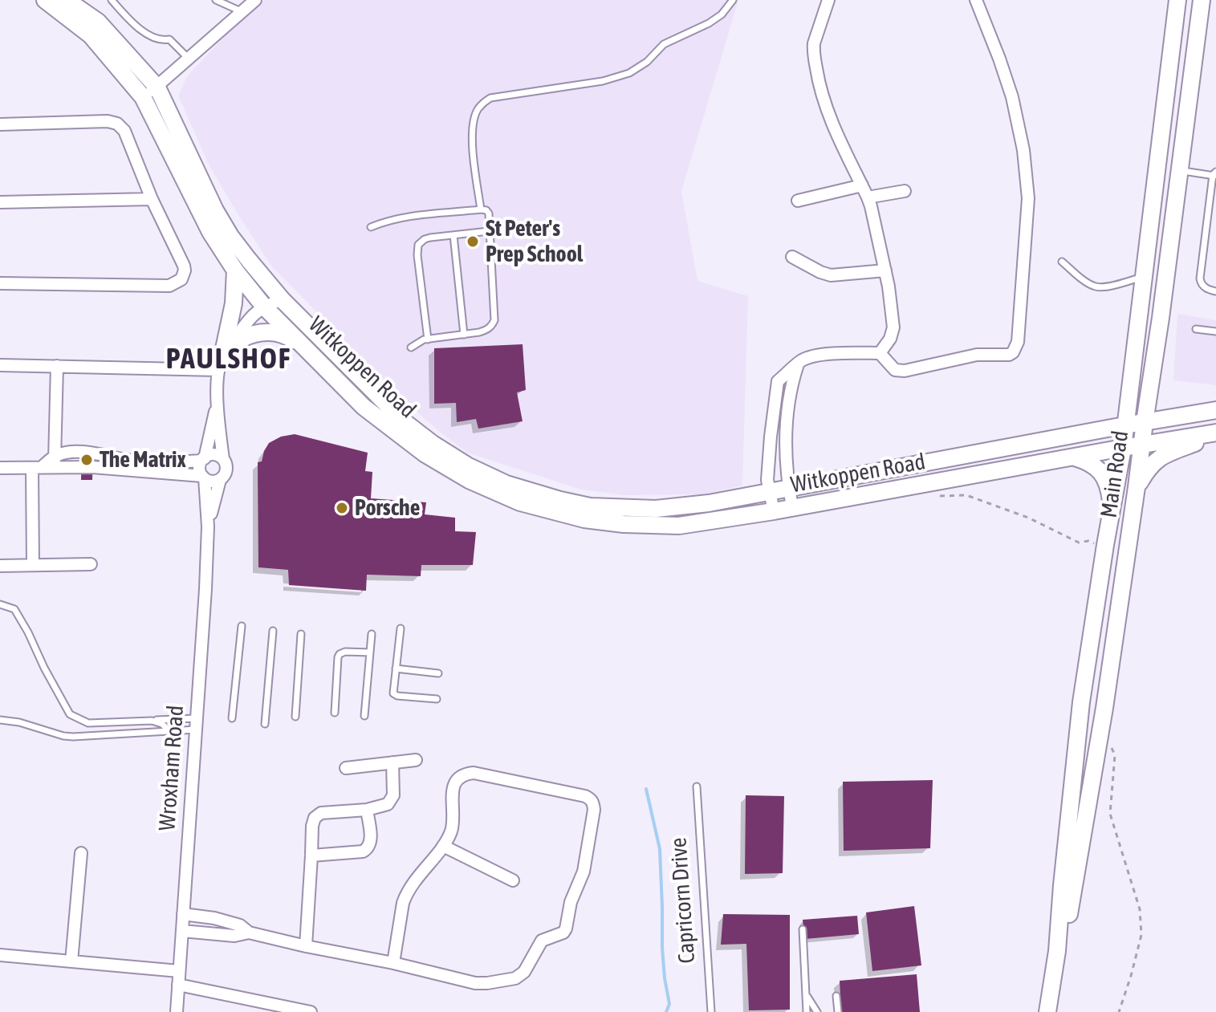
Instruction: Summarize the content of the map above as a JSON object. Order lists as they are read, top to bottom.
{
  "streets": {
    "main road": ["Witkoppen Road", "Main Road"],
    "street": ["Wroxham Road"],
    "lane": ["Capricorn Drive"]
  },
  "crossings": [
    ["Witkoppen Road", "Main Road"]
  ],
  "districts": ["PAULSHOF"],
  "places": ["St Peter's Prep School", "The Matrix", "Porsche"]
}
